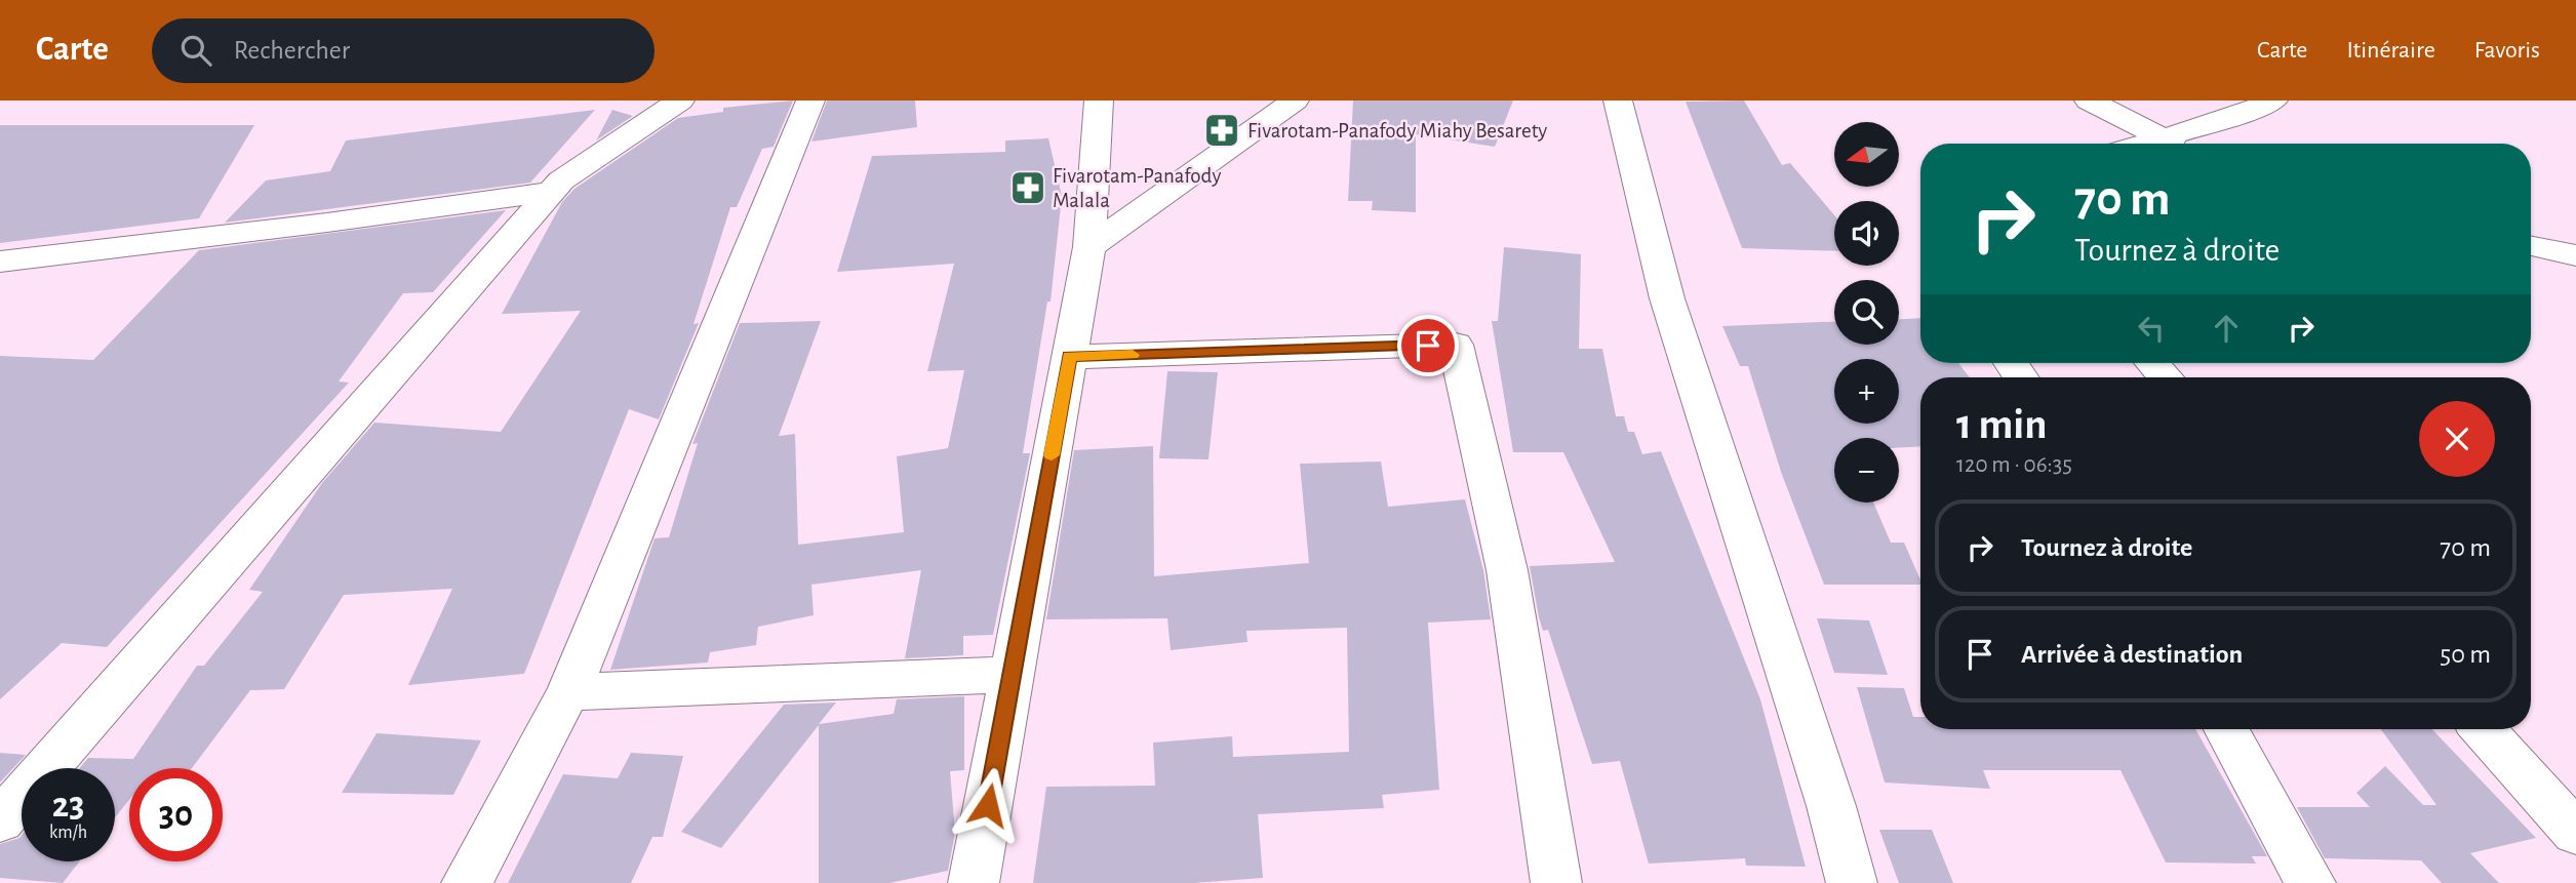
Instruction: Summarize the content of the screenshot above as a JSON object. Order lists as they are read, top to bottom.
{
  "places": {
    "pharmacy": ["Fivarotam-Panafody Miahy Besarety", "Fivarotam-Panafody Malala"]
  },
  "north": "left",
  "page": {
    "header": "Carte",
    "search": "Rechercher",
    "nav": ["Carte", "Itinéraire", "Favoris"],
    "map_buttons": ["+", "−"],
    "turn": ["70 m", "Tournez à droite"],
    "heading": ["1 min", "120 m · 06:35"],
    "list": [
      {
        "name": "Tournez à droite",
        "value": "70 m"
      },
      {
        "name": "Arrivée à destination",
        "value": "50 m"
      }
    ],
    "speed": "23 km/h",
    "limit": "30"
  }
}
